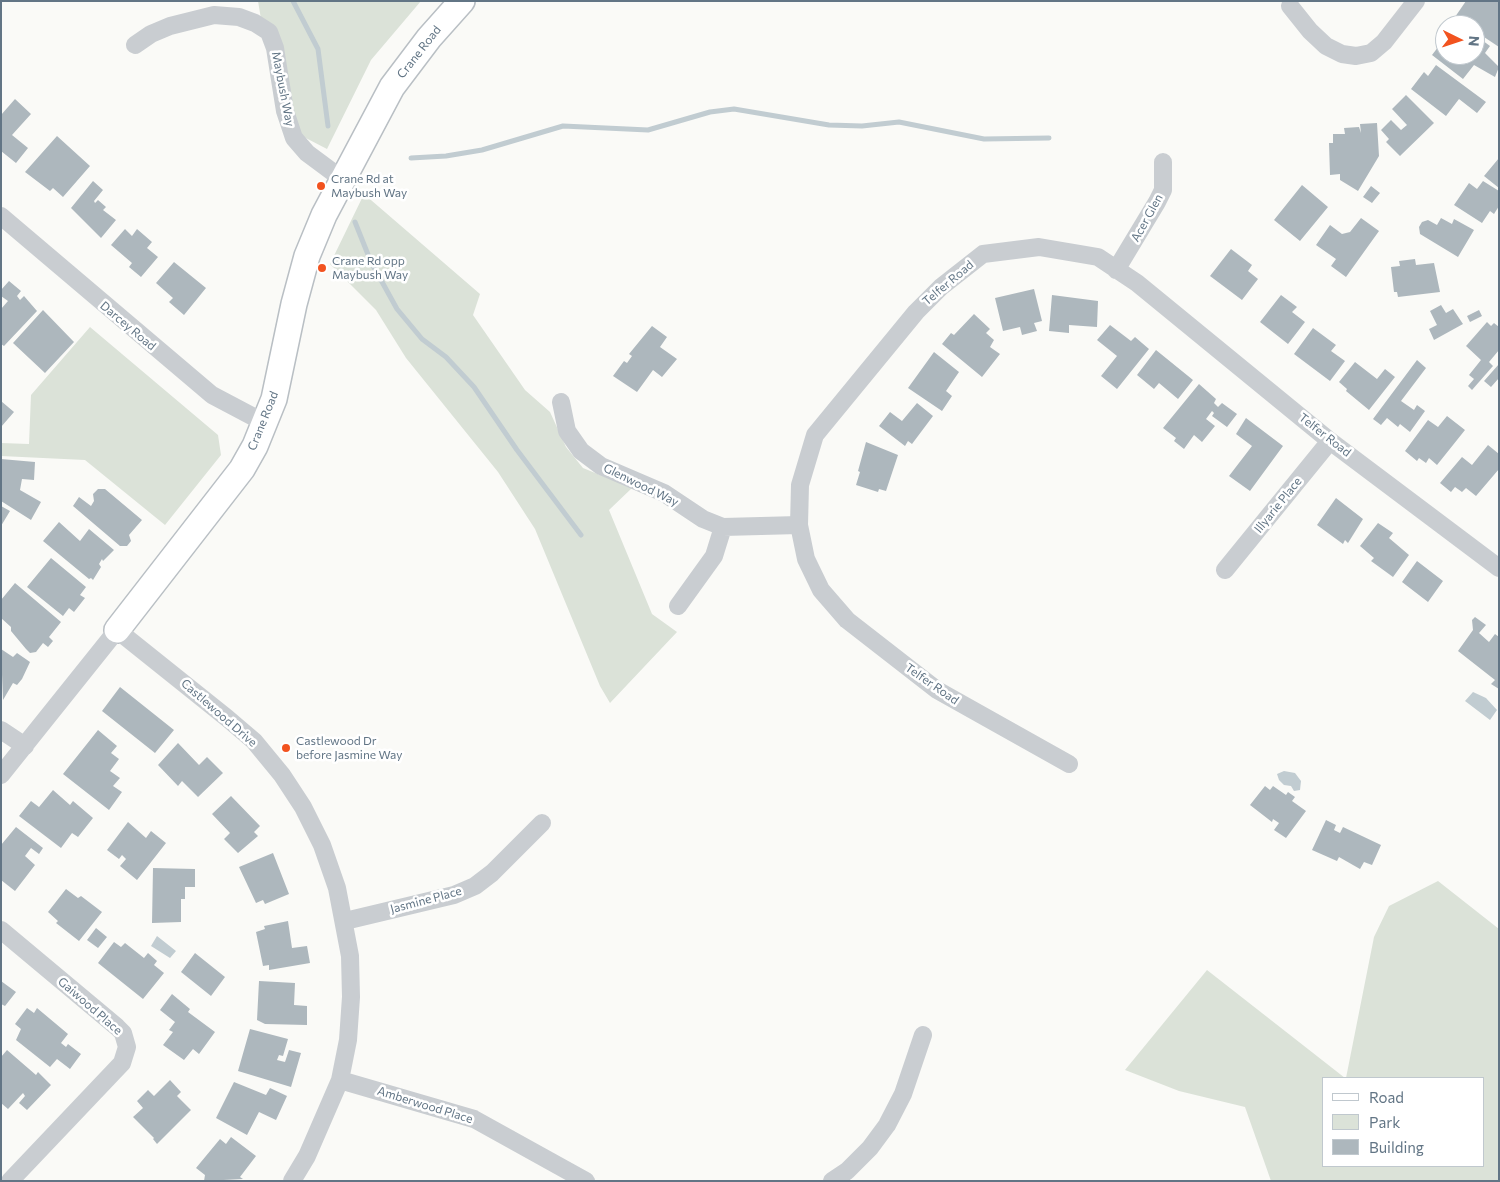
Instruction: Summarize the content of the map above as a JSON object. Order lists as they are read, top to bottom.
{
  "streets": {
    "street": [
      "Crane Road",
      "Maybush Way",
      "Acer Glen",
      "Telfer Road",
      "Darcey Road",
      "Glenwood Way",
      "Illyarie Place",
      "Castlewood Drive",
      "Jasmine Place",
      "Gaiwood Place",
      "Amberwood Place"
    ]
  },
  "crossings": [
    ["Crane Road", "Maybush Way"],
    ["Crane Road", "Darcey Road"],
    ["Crane Road", "Castlewood Drive"],
    ["Acer Glen", "Telfer Road"],
    ["Telfer Road", "Glenwood Way"],
    ["Telfer Road", "Illyarie Place"],
    ["Castlewood Drive", "Jasmine Place"],
    ["Castlewood Drive", "Amberwood Place"]
  ],
  "places": ["Crane Rd at Maybush Way", "Crane Rd opp Maybush Way", "Castlewood Dr before Jasmine Way"],
  "legend": ["Road", "Park", "Building"],
  "north": "right"
}
